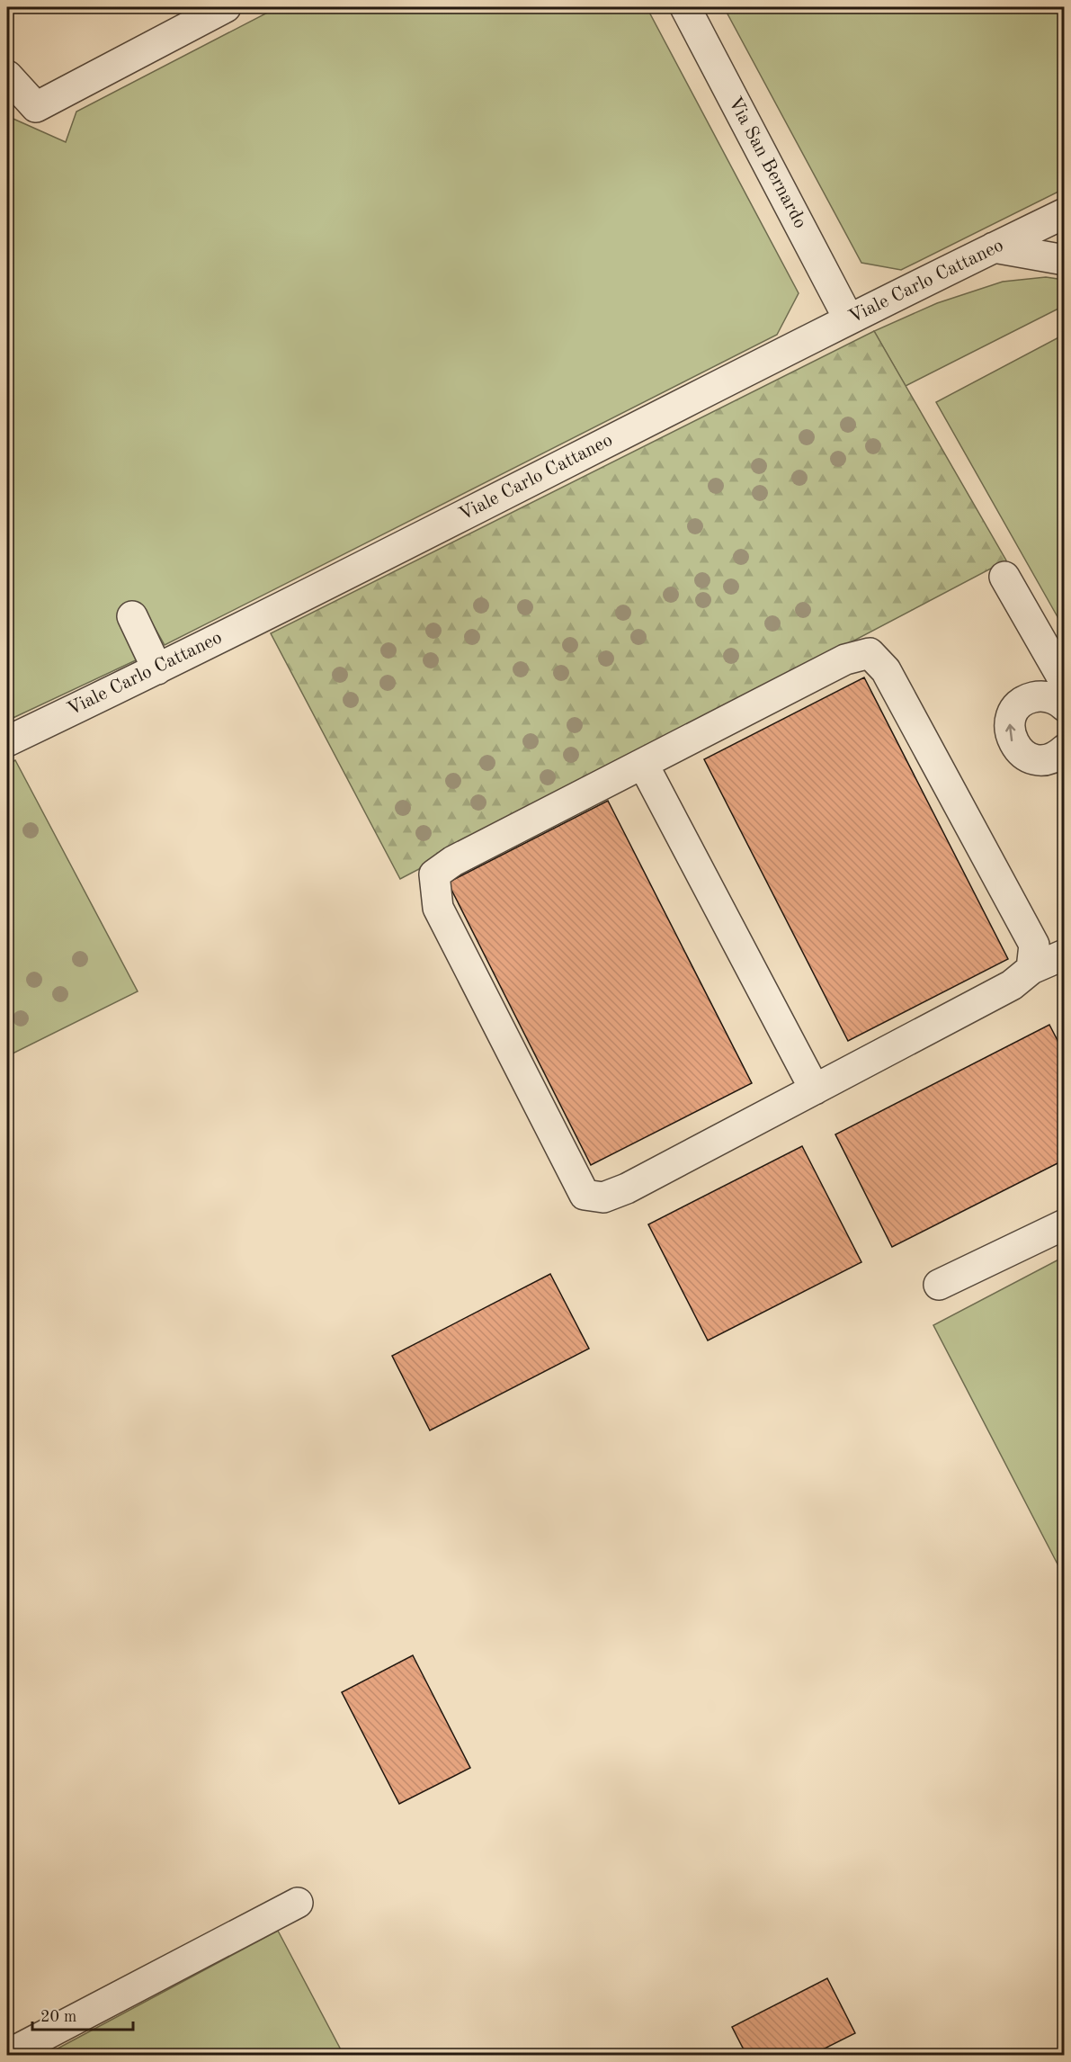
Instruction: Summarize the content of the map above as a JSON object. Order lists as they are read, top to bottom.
{
  "streets": {
    "street": ["Via San Bernardo", "Viale Carlo Cattaneo"]
  },
  "crossings": [
    ["Via San Bernardo", "Viale Carlo Cattaneo"]
  ],
  "scale_bar": "20 m"
}
